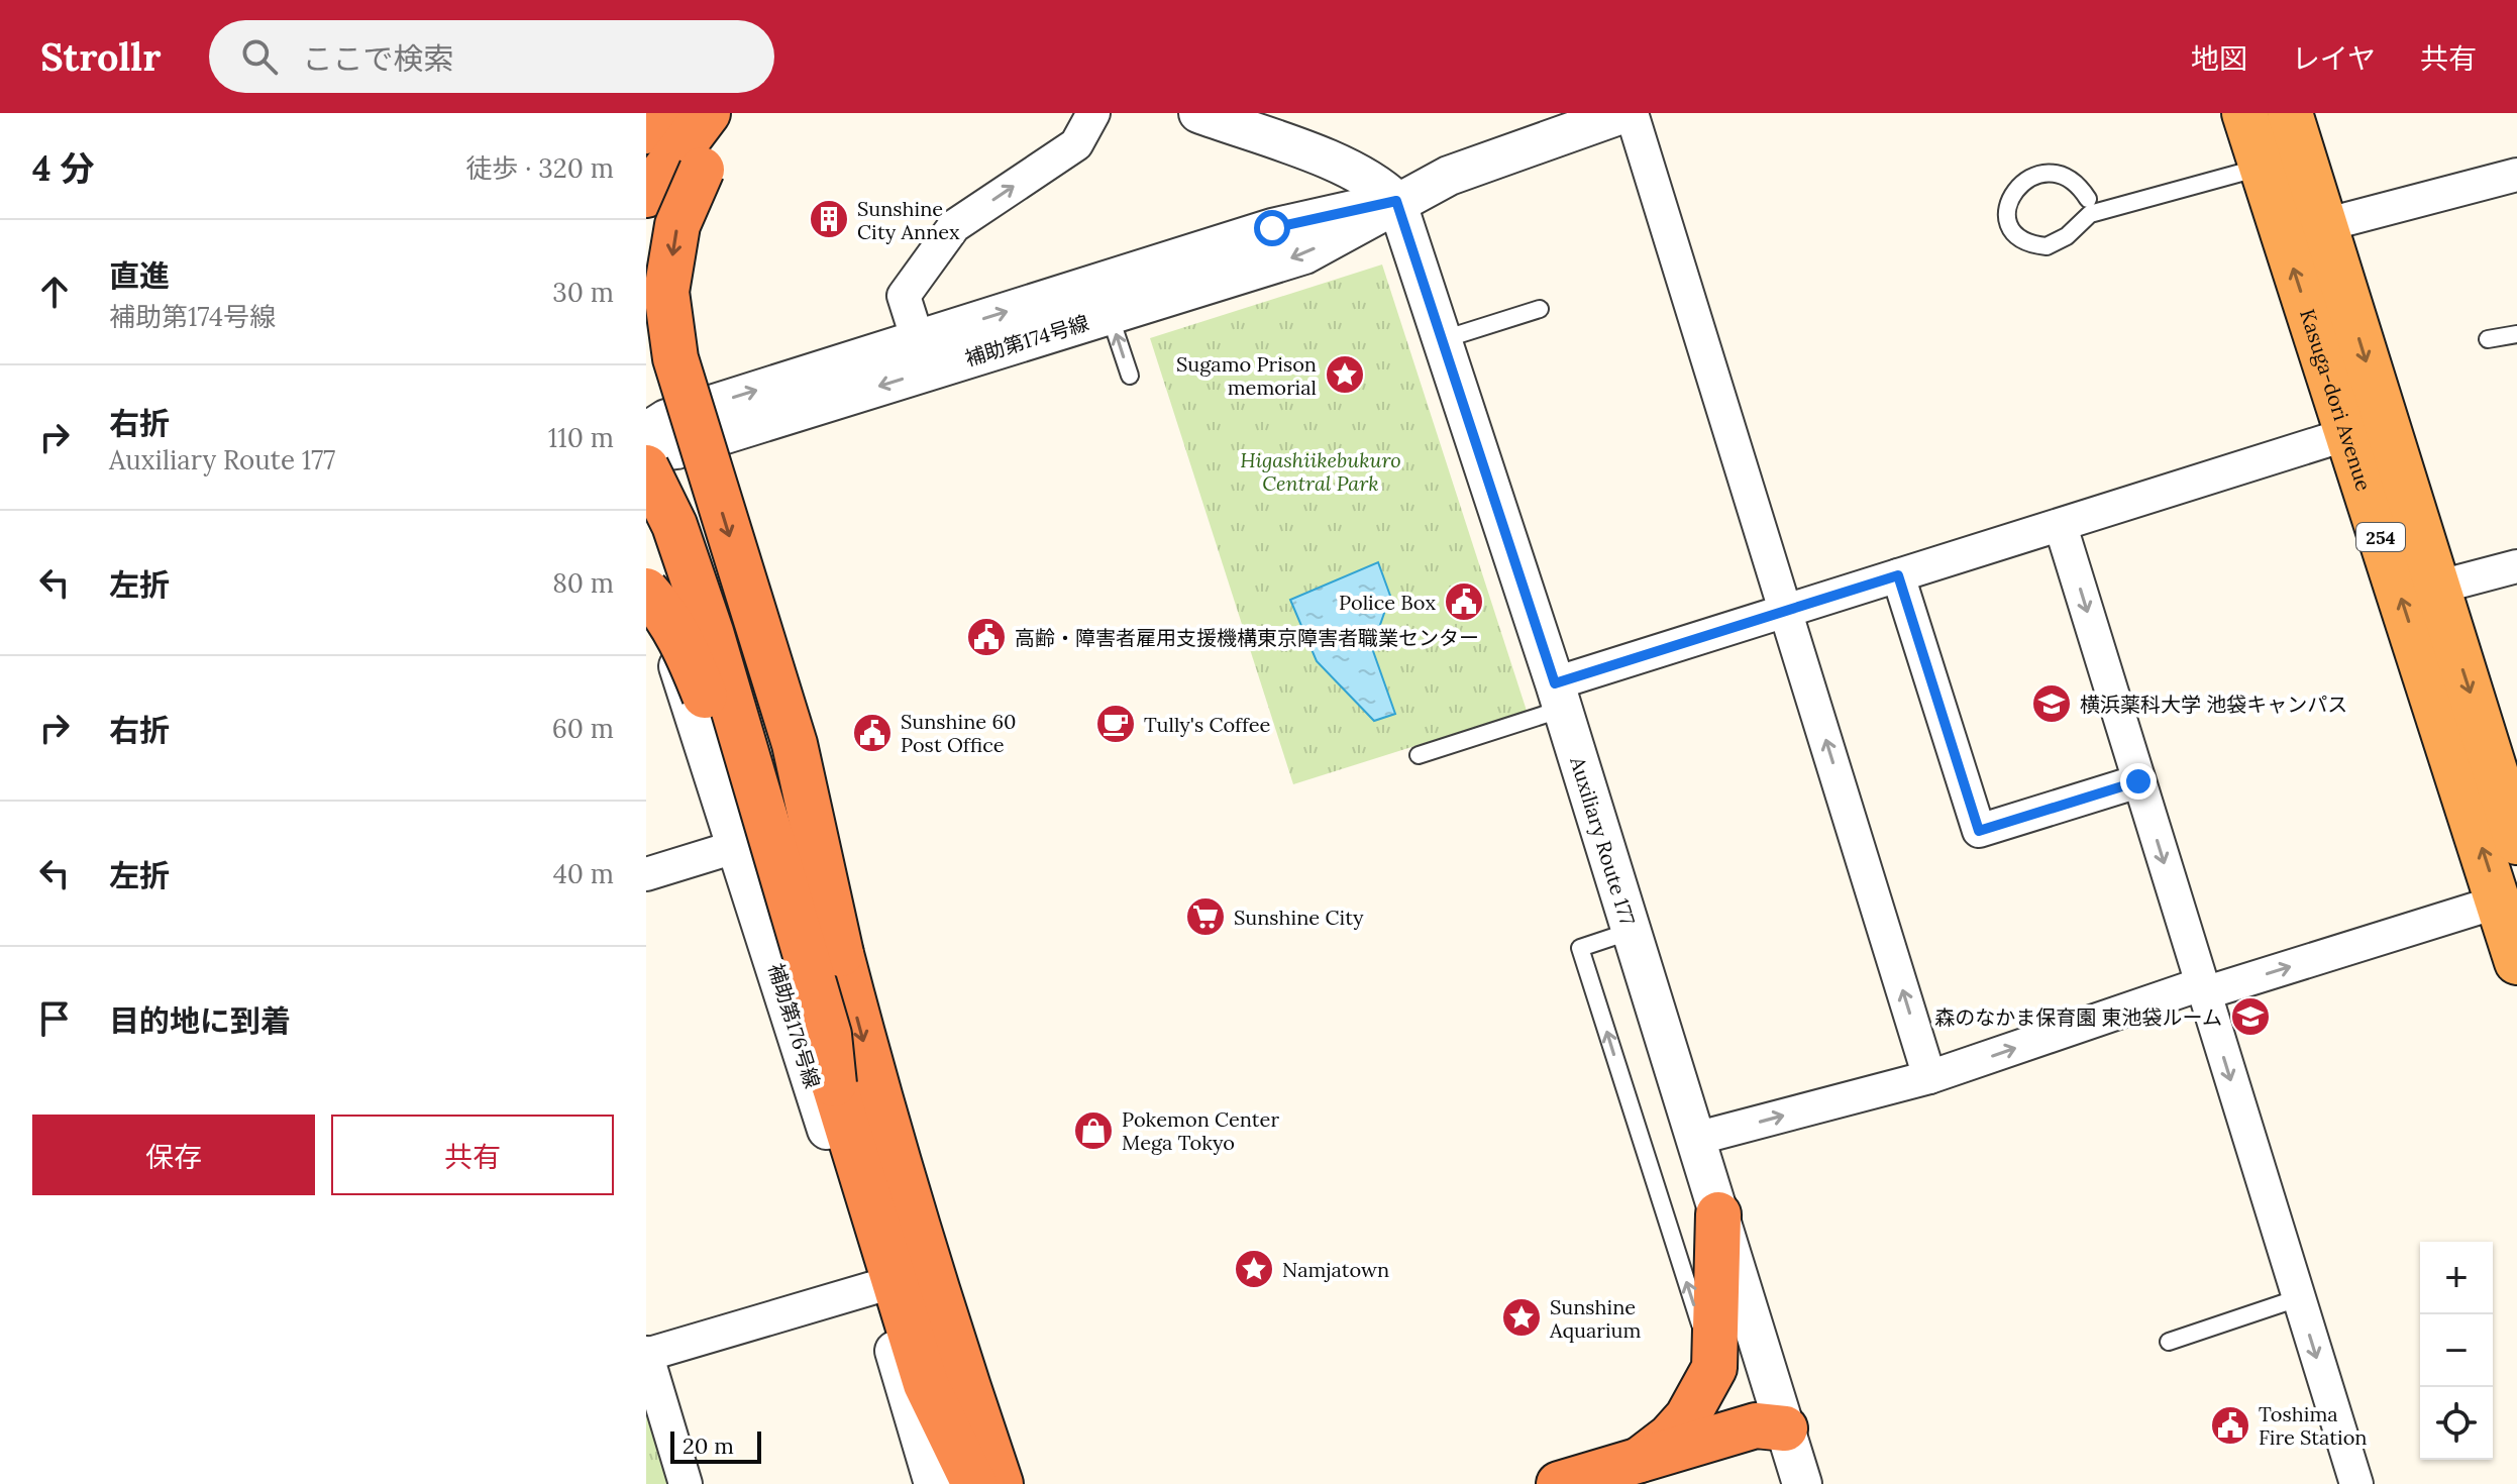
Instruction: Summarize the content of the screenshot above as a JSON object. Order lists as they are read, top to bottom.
{
  "streets": {
    "highway": ["Kasuga-dori Avenue", "254"],
    "street": ["補助第174号線", "Auxiliary Route 177", "補助第176号線"]
  },
  "crossings": [
    ["補助第174号線", "Auxiliary Route 177"]
  ],
  "parks": ["Higashiikebukuro Central Park"],
  "places": {
    "building": ["Sunshine City Annex"],
    "place": ["Sugamo Prison memorial", "Namjatown", "Sunshine Aquarium"],
    "public building": [
      "Police Box",
      "高齢・障害者雇用支援機構東京障害者職業センター",
      "Sunshine 60 Post Office",
      "Toshima Fire Station"
    ],
    "school or university": ["横浜薬科大学 池袋キャンパス", "森のなかま保育園 東池袋ルーム"],
    "cafe": ["Tully's Coffee"],
    "supermarket": ["Sunshine City"],
    "shop": ["Pokemon Center Mega Tokyo"]
  },
  "scale_bar": "20 m",
  "page": {
    "header": "Strollr",
    "search": "ここで検索",
    "nav": ["地図", "レイヤ", "共有"],
    "heading": ["4 分", "徒歩 · 320 m"],
    "list": [
      ["直進", "補助第174号線", "30 m"],
      ["右折", "Auxiliary Route 177", "110 m"],
      ["左折", "80 m"],
      ["右折", "60 m"],
      ["左折", "40 m"],
      "目的地に到着"
    ],
    "buttons": ["保存", "共有"],
    "map_buttons": ["+", "−"],
    "scale": "20 m"
  }
}
